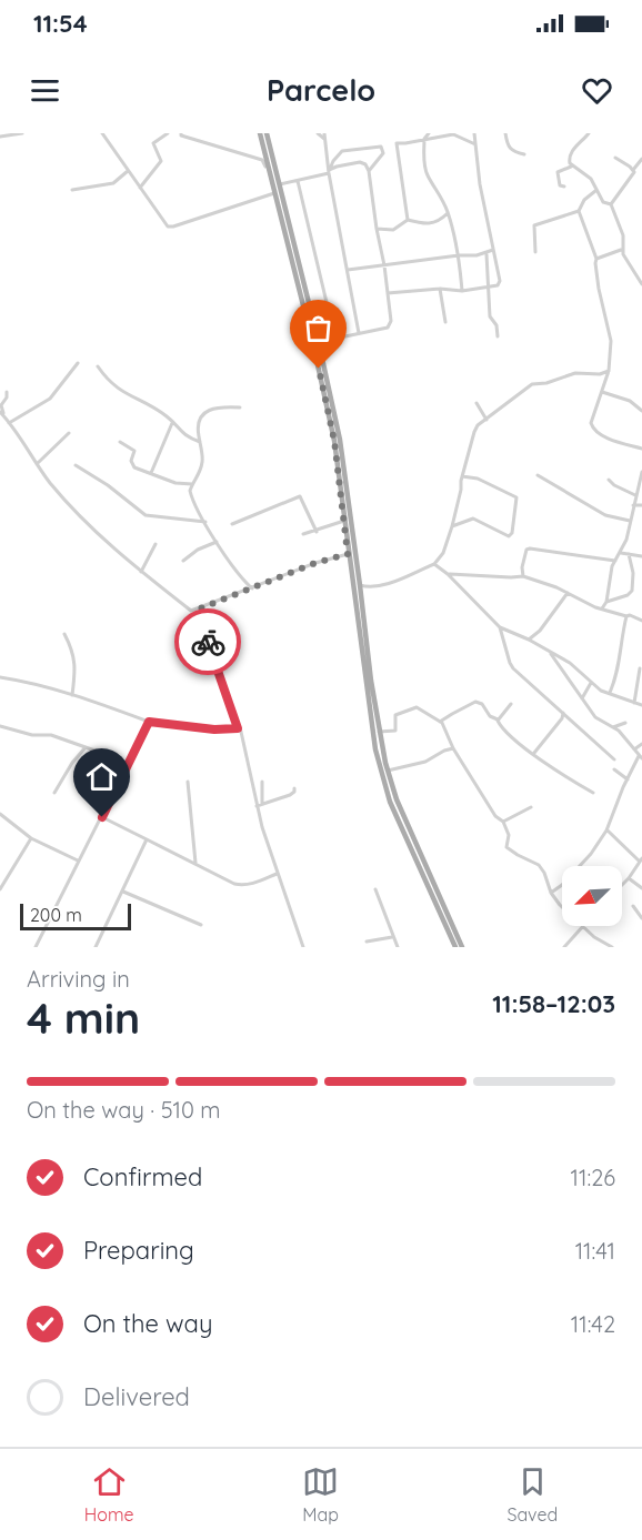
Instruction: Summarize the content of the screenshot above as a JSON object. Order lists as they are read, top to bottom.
{
  "scale_bar": "200 m",
  "north": "bottom left",
  "page": {
    "status": "11:54",
    "header": "Parcelo",
    "scale": "200 m",
    "heading": ["4 min", "Arriving in", "11:58–12:03"],
    "bar": "On the way · 510 m",
    "list": [
      ["Confirmed", "11:26"],
      ["Preparing", "11:41"],
      ["On the way", "11:42"],
      "Delivered"
    ],
    "tabs": ["Home", "Map", "Saved"]
  }
}
